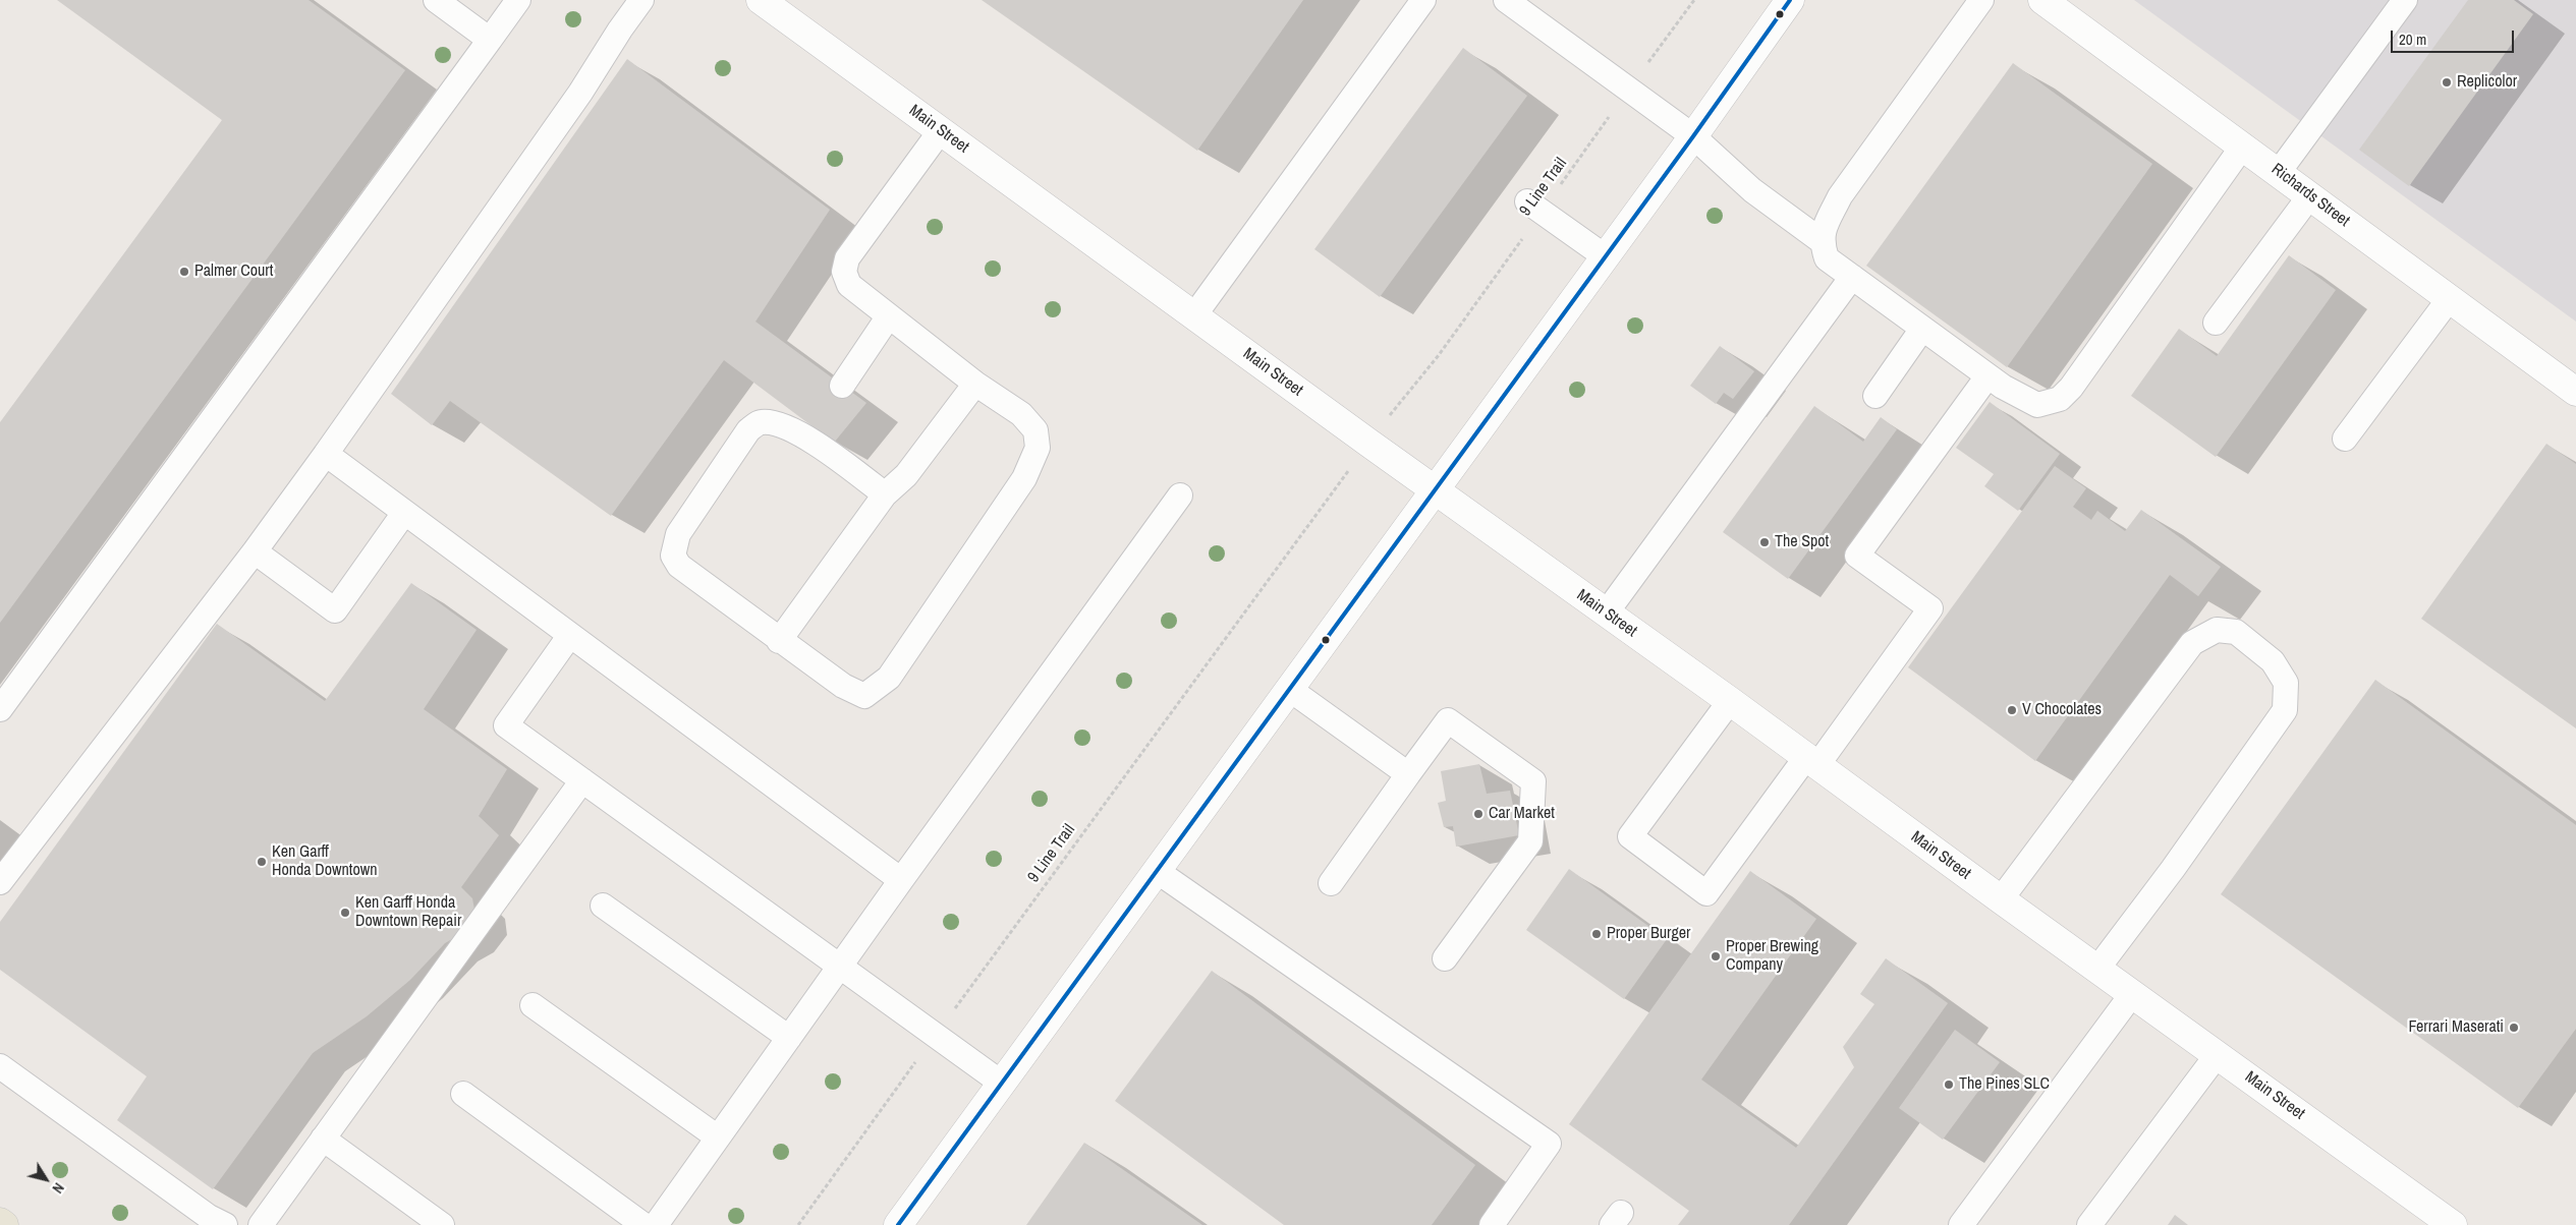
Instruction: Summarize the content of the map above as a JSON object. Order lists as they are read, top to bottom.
{
  "streets": {
    "street": ["Main Street", "Richards Street"],
    "path": ["9 Line Trail"]
  },
  "places": [
    "Replicolor",
    "Palmer Court",
    "The Spot",
    "V Chocolates",
    "Car Market",
    "Ken Garff Honda Downtown",
    "Ken Garff Honda Downtown Repair",
    "Proper Burger",
    "Proper Brewing Company",
    "Ferrari Maserati",
    "The Pines SLC"
  ],
  "scale_bar": "20 m",
  "north": "bottom right"
}
